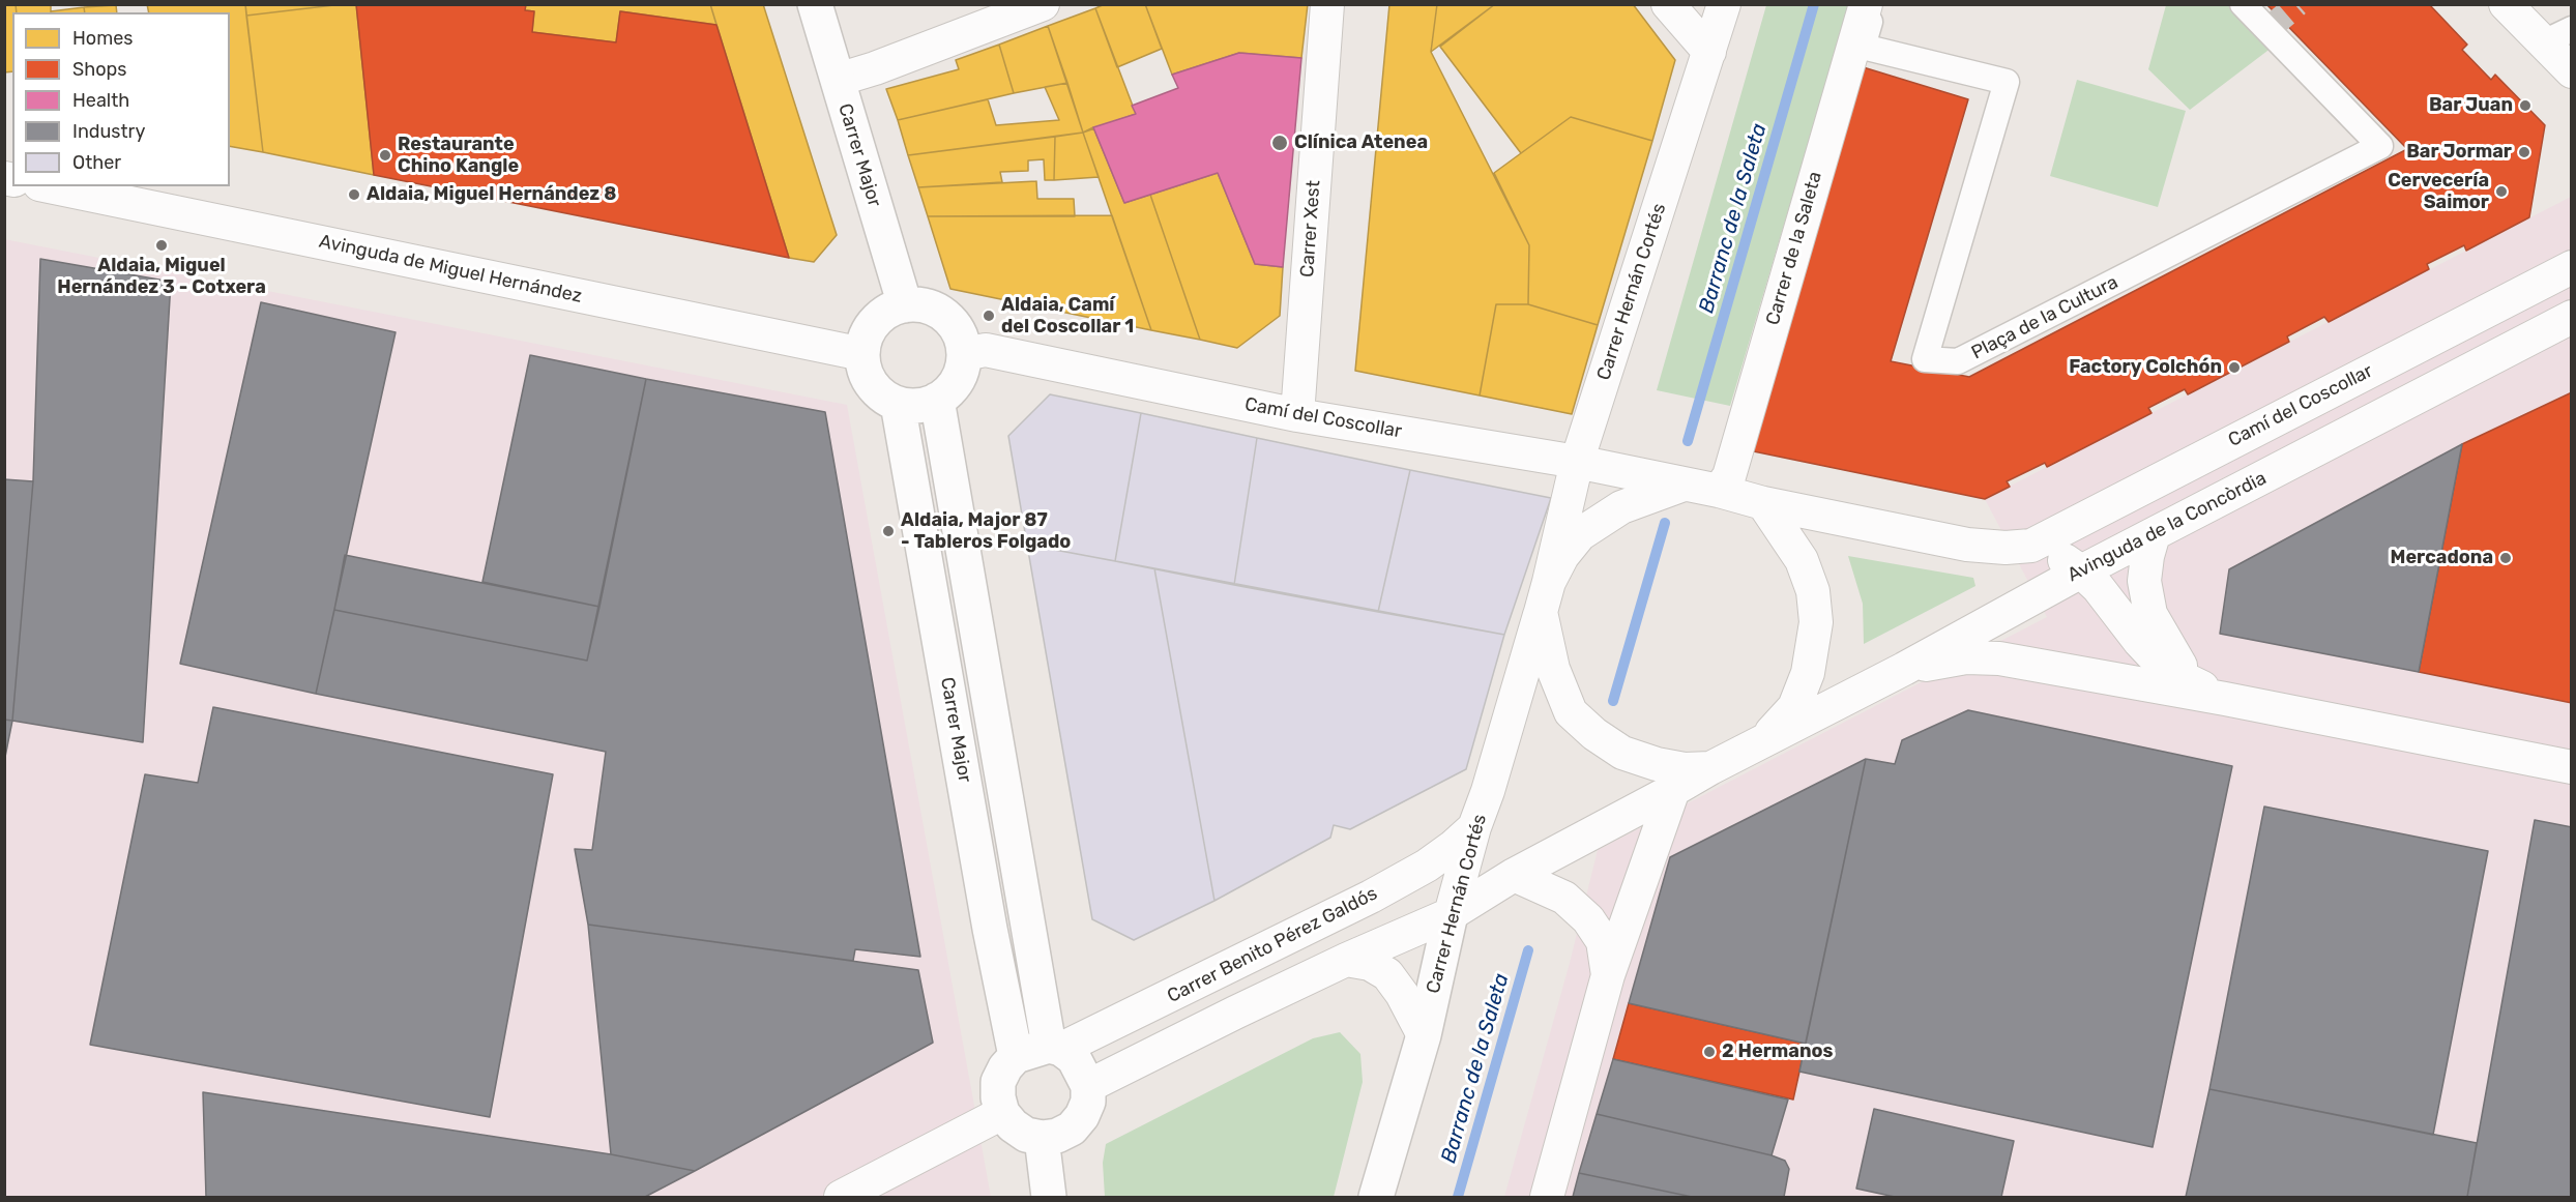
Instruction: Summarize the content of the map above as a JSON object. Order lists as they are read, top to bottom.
{
  "streets": {
    "street": [
      "Carrer Major",
      "Carrer Xest",
      "Carrer de la Saleta",
      "Avinguda de Miguel Hernández",
      "Carrer Hernán Cortés",
      "Plaça de la Cultura",
      "Camí del Coscollar",
      "Avinguda de la Concòrdia",
      "Carrer Benito Pérez Galdós"
    ]
  },
  "crossings": [
    ["Carrer Major", "Avinguda de Miguel Hernández"],
    ["Carrer Major", "Camí del Coscollar"],
    ["Carrer Major", "Carrer Benito Pérez Galdós"],
    ["Carrer Xest", "Camí del Coscollar"],
    ["Carrer de la Saleta", "Camí del Coscollar"],
    ["Avinguda de Miguel Hernández", "Camí del Coscollar"],
    ["Carrer Hernán Cortés", "Camí del Coscollar"],
    ["Carrer Hernán Cortés", "Carrer Benito Pérez Galdós"],
    ["Camí del Coscollar", "Avinguda de la Concòrdia"]
  ],
  "water": ["Barranc de la Saleta"],
  "places": [
    "Bar Juan",
    "Clínica Atenea",
    "Bar Jormar",
    "Restaurante Chino Kangle",
    "Cervecería Saimor",
    "Aldaia, Miguel Hernández 8",
    "Aldaia, Miguel Hernández 3 - Cotxera",
    "Aldaia, Camí del Coscollar 1",
    "Factory Colchón",
    "Aldaia, Major 87 - Tableros Folgado",
    "Mercadona",
    "2 Hermanos"
  ],
  "legend": [
    "Homes",
    "Shops",
    "Health",
    "Industry",
    "Other"
  ]
}
